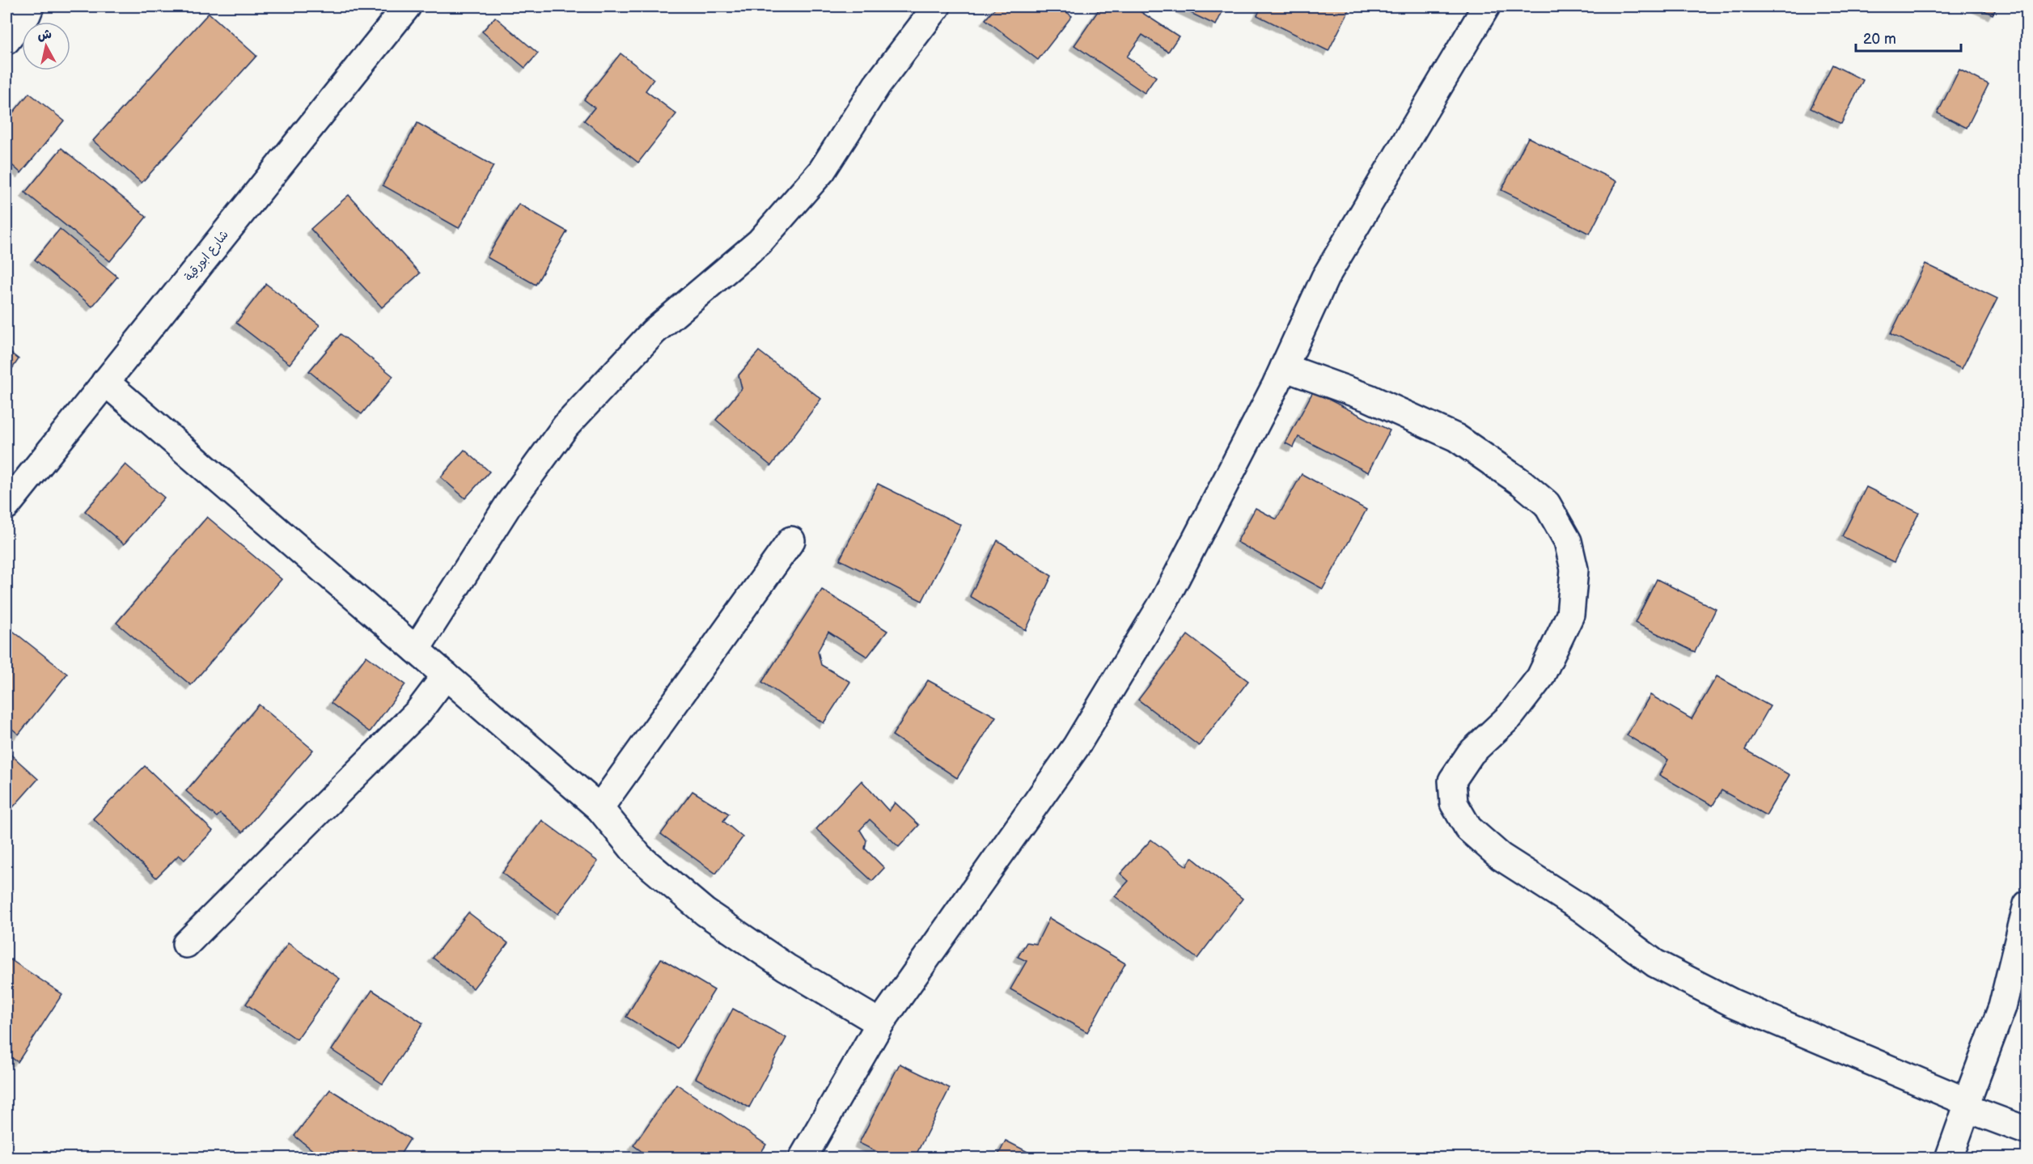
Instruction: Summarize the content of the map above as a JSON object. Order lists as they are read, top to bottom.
{
  "streets": {
    "street": ["شارع ابورقية"]
  },
  "scale_bar": "20 m",
  "north": "top"
}
